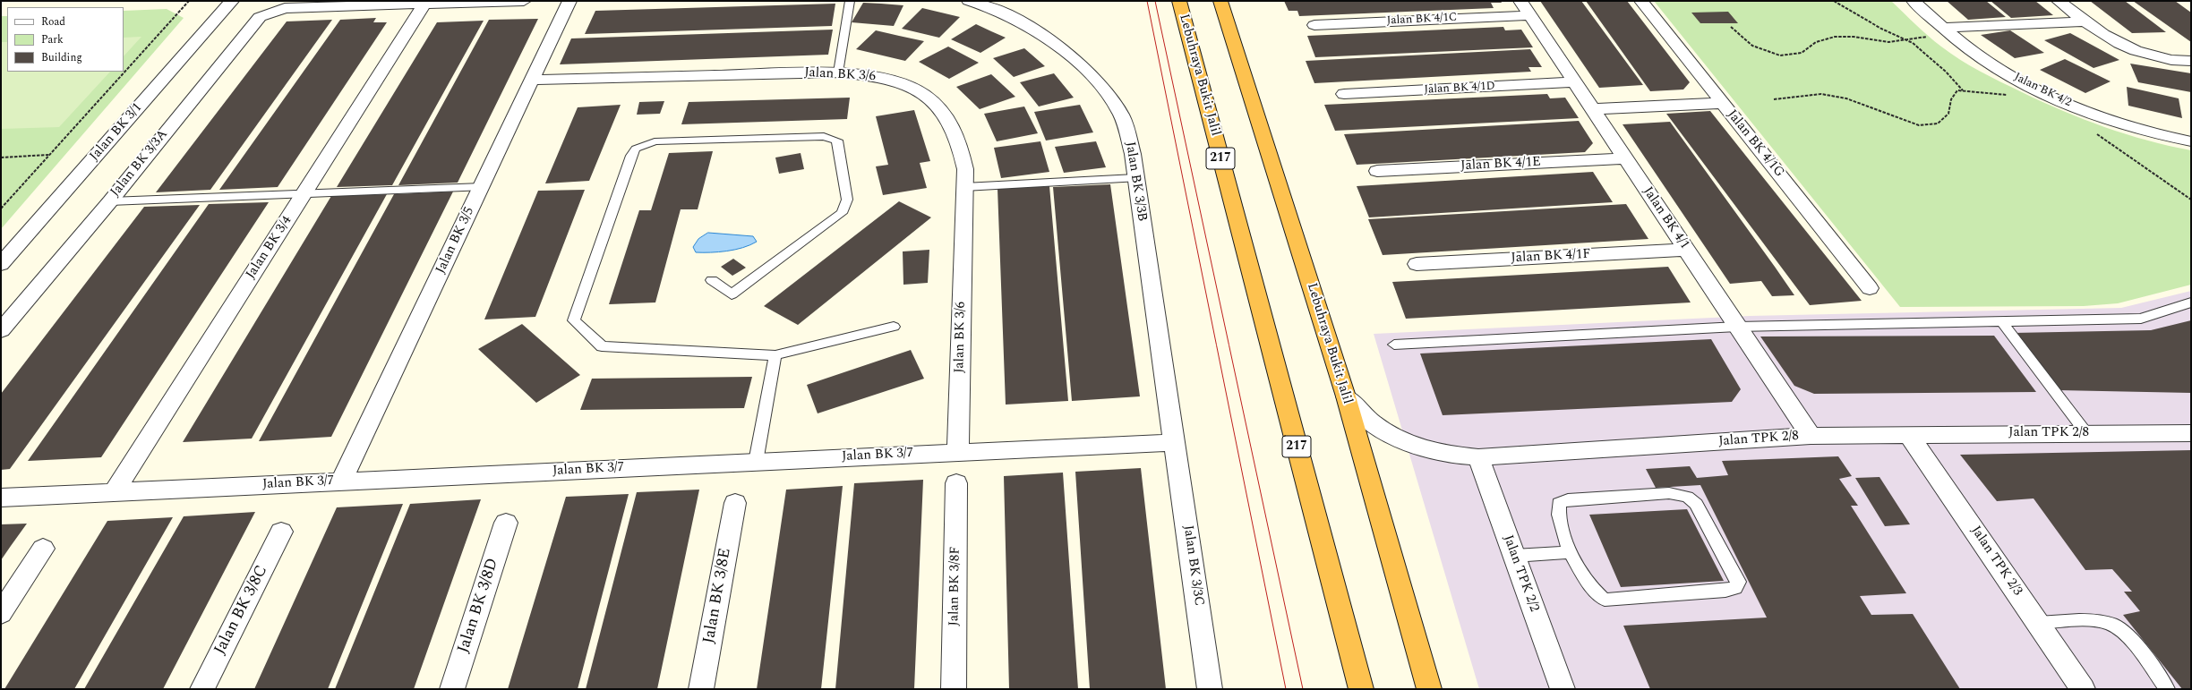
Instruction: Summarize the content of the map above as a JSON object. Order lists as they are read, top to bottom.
{
  "streets": {
    "highway": ["Lebuhraya Bukit Jalil", "217"],
    "street": [
      "Jalan BK 4/1C",
      "Jalan BK 3/6",
      "Jalan BK 4/1D",
      "Jalan BK 4/2",
      "Jalan BK 3/1",
      "Jalan BK 4/1G",
      "Jalan BK 3/3A",
      "Jalan BK 4/1E",
      "Jalan BK 3/3B",
      "Jalan BK 4/1",
      "Jalan BK 3/5",
      "Jalan BK 3/4",
      "Jalan BK 4/1F",
      "Jalan TPK 2/8",
      "Jalan BK 3/7",
      "Jalan TPK 2/3",
      "Jalan BK 3/3C",
      "Jalan TPK 2/2",
      "Jalan BK 3/8F",
      "Jalan BK 3/8E",
      "Jalan BK 3/8D",
      "Jalan BK 3/8C"
    ]
  },
  "crossings": [
    ["Jalan BK 4/1C", "Jalan BK 4/1"],
    ["Jalan BK 3/6", "Jalan BK 3/5"],
    ["Jalan BK 3/6", "Jalan BK 3/7"],
    ["Lebuhraya Bukit Jalil", "Jalan TPK 2/8"],
    ["Jalan BK 4/1D", "Jalan BK 4/1"],
    ["Jalan BK 3/3A", "Jalan BK 3/4"],
    ["Jalan BK 4/1E", "Jalan BK 4/1"],
    ["Jalan BK 3/3B", "Jalan BK 3/7"],
    ["Jalan BK 3/3B", "Jalan BK 3/3C"],
    ["Jalan BK 4/1", "Jalan BK 4/1F"],
    ["Jalan BK 4/1", "Jalan TPK 2/8"],
    ["Jalan BK 3/5", "Jalan BK 3/7"],
    ["Jalan BK 3/4", "Jalan BK 3/7"],
    ["Jalan TPK 2/8", "Jalan TPK 2/3"],
    ["Jalan TPK 2/8", "Jalan TPK 2/2"],
    ["Jalan BK 3/7", "Jalan BK 3/3C"]
  ],
  "legend": ["Road", "Park", "Building"]
}
